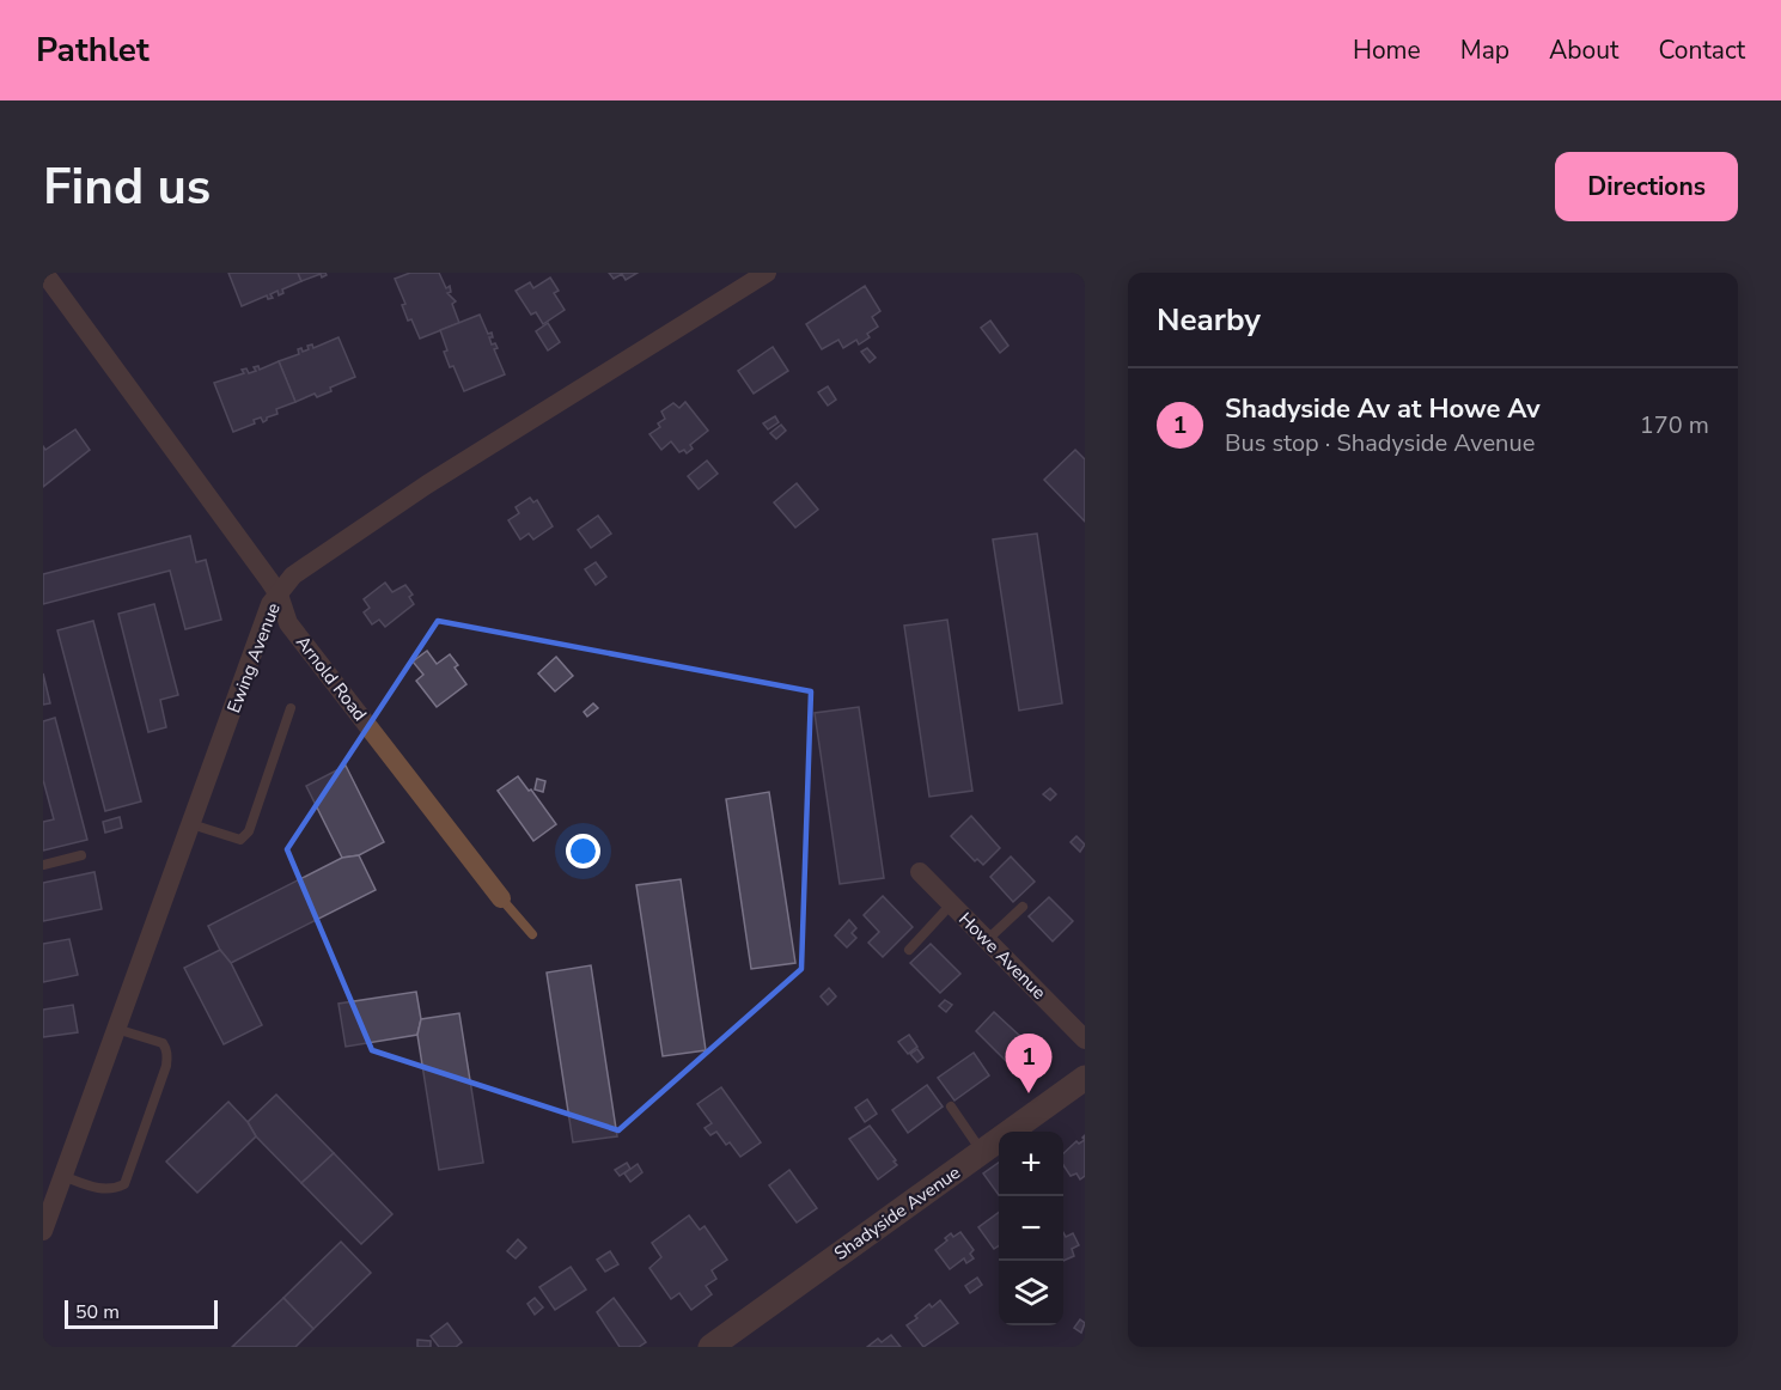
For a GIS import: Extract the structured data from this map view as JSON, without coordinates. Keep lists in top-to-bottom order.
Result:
{
  "streets": {
    "street": [
      "Ewing Avenue",
      "Arnold Road",
      "Howe Avenue",
      "Shadyside Avenue"
    ]
  },
  "crossings": [
    ["Ewing Avenue", "Arnold Road"]
  ],
  "scale_bar": "50 m",
  "page": {
    "header": "Pathlet",
    "nav": [
      "Home",
      "Map",
      "About",
      "Contact"
    ],
    "buttons": "Directions",
    "title": "Find us",
    "heading": "Nearby",
    "list": [
      {
        "mark": "1",
        "name": "Shadyside Av at Howe Av",
        "note": "Bus stop · Shadyside Avenue",
        "value": "170 m"
      }
    ],
    "pins": "1",
    "map_buttons": ["+", "−"],
    "scale": "50 m"
  }
}
